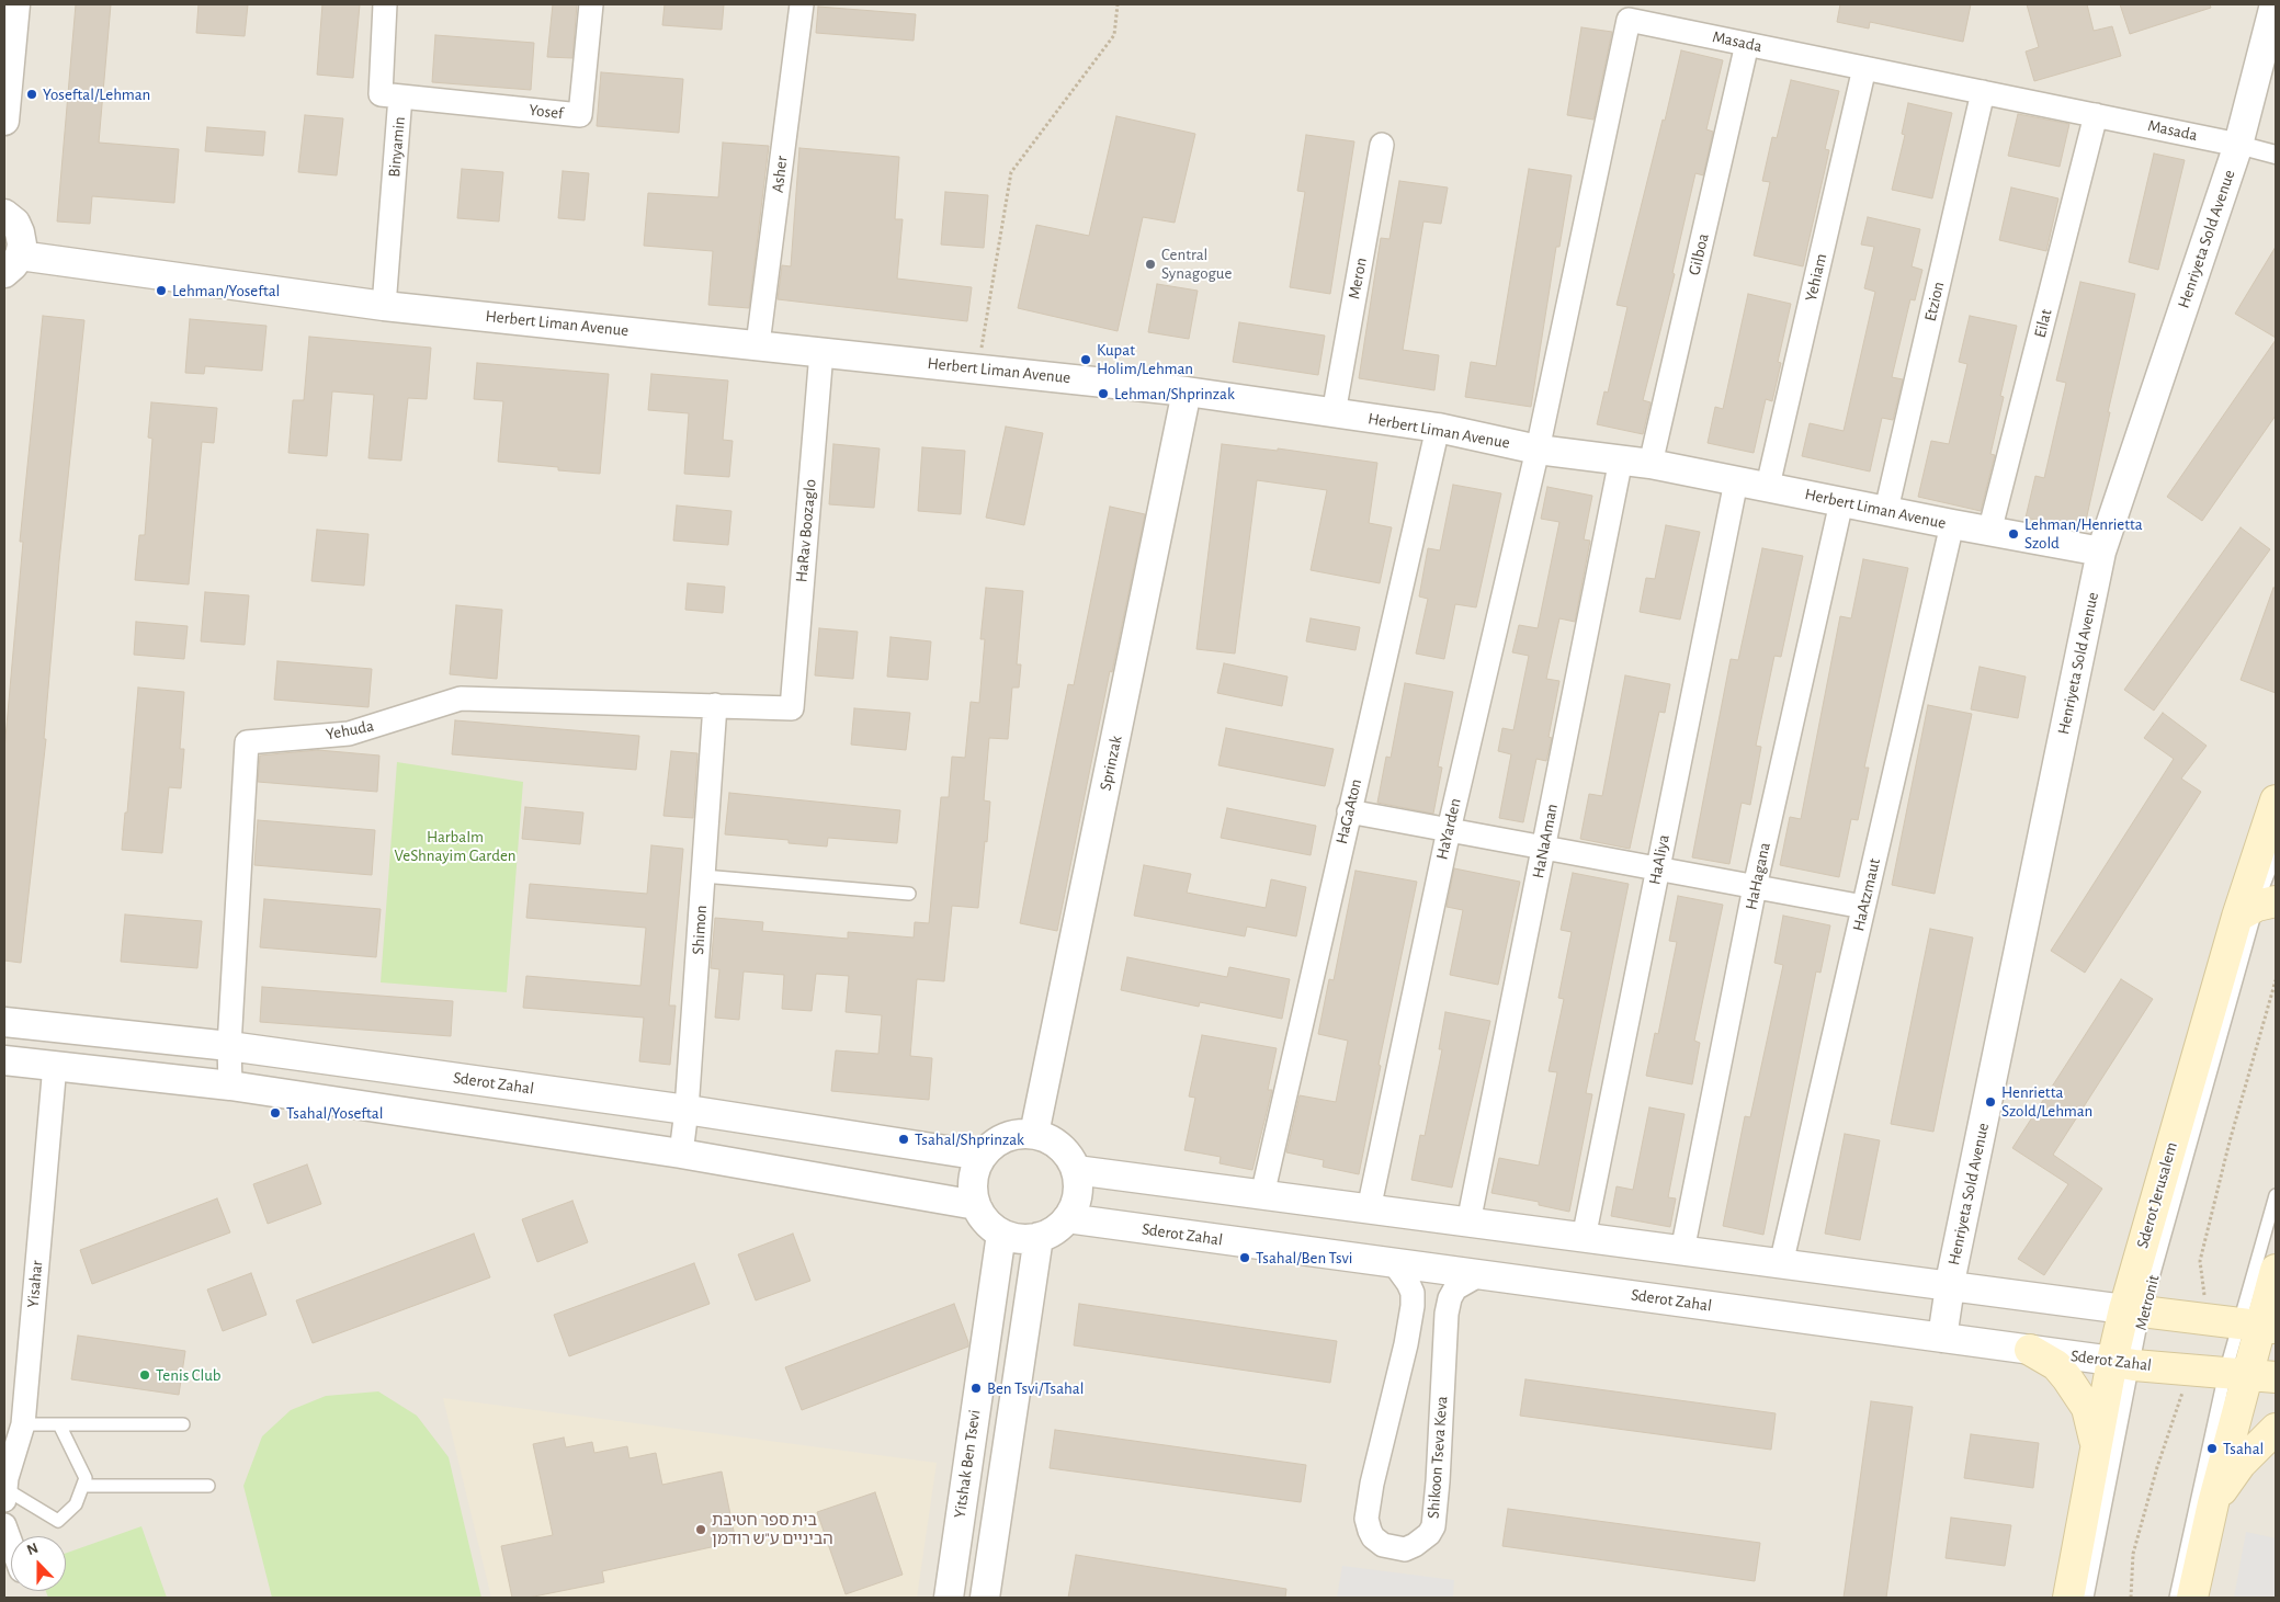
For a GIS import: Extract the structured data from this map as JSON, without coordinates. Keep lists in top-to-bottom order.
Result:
{
  "streets": {
    "main road": ["Sderot Zahal", "Sderot Jerusalem"],
    "street": [
      "Masada",
      "Yosef",
      "Binyamin",
      "Asher",
      "Henriyeta Sold Avenue",
      "Gilboa",
      "Yehiam",
      "Meron",
      "Etzion",
      "Herbert Liman Avenue",
      "Eilat",
      "HaRav Boozaglo",
      "Yehuda",
      "Sprinzak",
      "HaGaAton",
      "HaYarden",
      "HaNaAman",
      "HaAliya",
      "HaHagana",
      "HaAtzmaut",
      "Shimon",
      "Yisahar",
      "Shikoon Tseva Keva",
      "Yitshak Ben Tsevi"
    ]
  },
  "crossings": [
    ["Masada", "Henriyeta Sold Avenue"],
    ["Masada", "Gilboa"],
    ["Masada", "Yehiam"],
    ["Masada", "Etzion"],
    ["Masada", "Herbert Liman Avenue"],
    ["Masada", "Eilat"],
    ["Masada", "HaYarden"],
    ["Yosef", "Binyamin"],
    ["Binyamin", "Herbert Liman Avenue"],
    ["Asher", "Herbert Liman Avenue"],
    ["Henriyeta Sold Avenue", "Herbert Liman Avenue"],
    ["Henriyeta Sold Avenue", "Sderot Zahal"],
    ["Gilboa", "Herbert Liman Avenue"],
    ["Yehiam", "Herbert Liman Avenue"],
    ["Meron", "Herbert Liman Avenue"],
    ["Etzion", "Herbert Liman Avenue"],
    ["Herbert Liman Avenue", "Eilat"],
    ["Herbert Liman Avenue", "HaRav Boozaglo"],
    ["Herbert Liman Avenue", "Sprinzak"],
    ["Herbert Liman Avenue", "HaGaAton"],
    ["Herbert Liman Avenue", "HaYarden"],
    ["Herbert Liman Avenue", "HaNaAman"],
    ["Herbert Liman Avenue", "HaAliya"],
    ["Herbert Liman Avenue", "HaHagana"],
    ["Herbert Liman Avenue", "HaAtzmaut"],
    ["HaRav Boozaglo", "Yehuda"],
    ["Yehuda", "Shimon"],
    ["Yehuda", "Sderot Zahal"],
    ["Sprinzak", "Sderot Zahal"],
    ["Sprinzak", "Yitshak Ben Tsevi"],
    ["Shimon", "Sderot Zahal"],
    ["Sderot Zahal", "Sderot Jerusalem"],
    ["Sderot Zahal", "Shikoon Tseva Keva"],
    ["Sderot Zahal", "Yitshak Ben Tsevi"]
  ],
  "parks": ["HarbaIm VeShnayim Garden"],
  "places": [
    "Yoseftal/Lehman",
    "Central Synagogue",
    "Lehman/Yoseftal",
    "Kupat Holim/Lehman",
    "Lehman/Shprinzak",
    "Lehman/Henrietta Szold",
    "Henrietta Szold/Lehman",
    "Tsahal/Yoseftal",
    "Tsahal/Shprinzak",
    "Tsahal/Ben Tsvi",
    "Tenis Club",
    "Ben Tsvi/Tsahal",
    "Tsahal",
    "בית ספר חטיבת הביניים ע\"ש רודמן"
  ],
  "north": "top"
}
